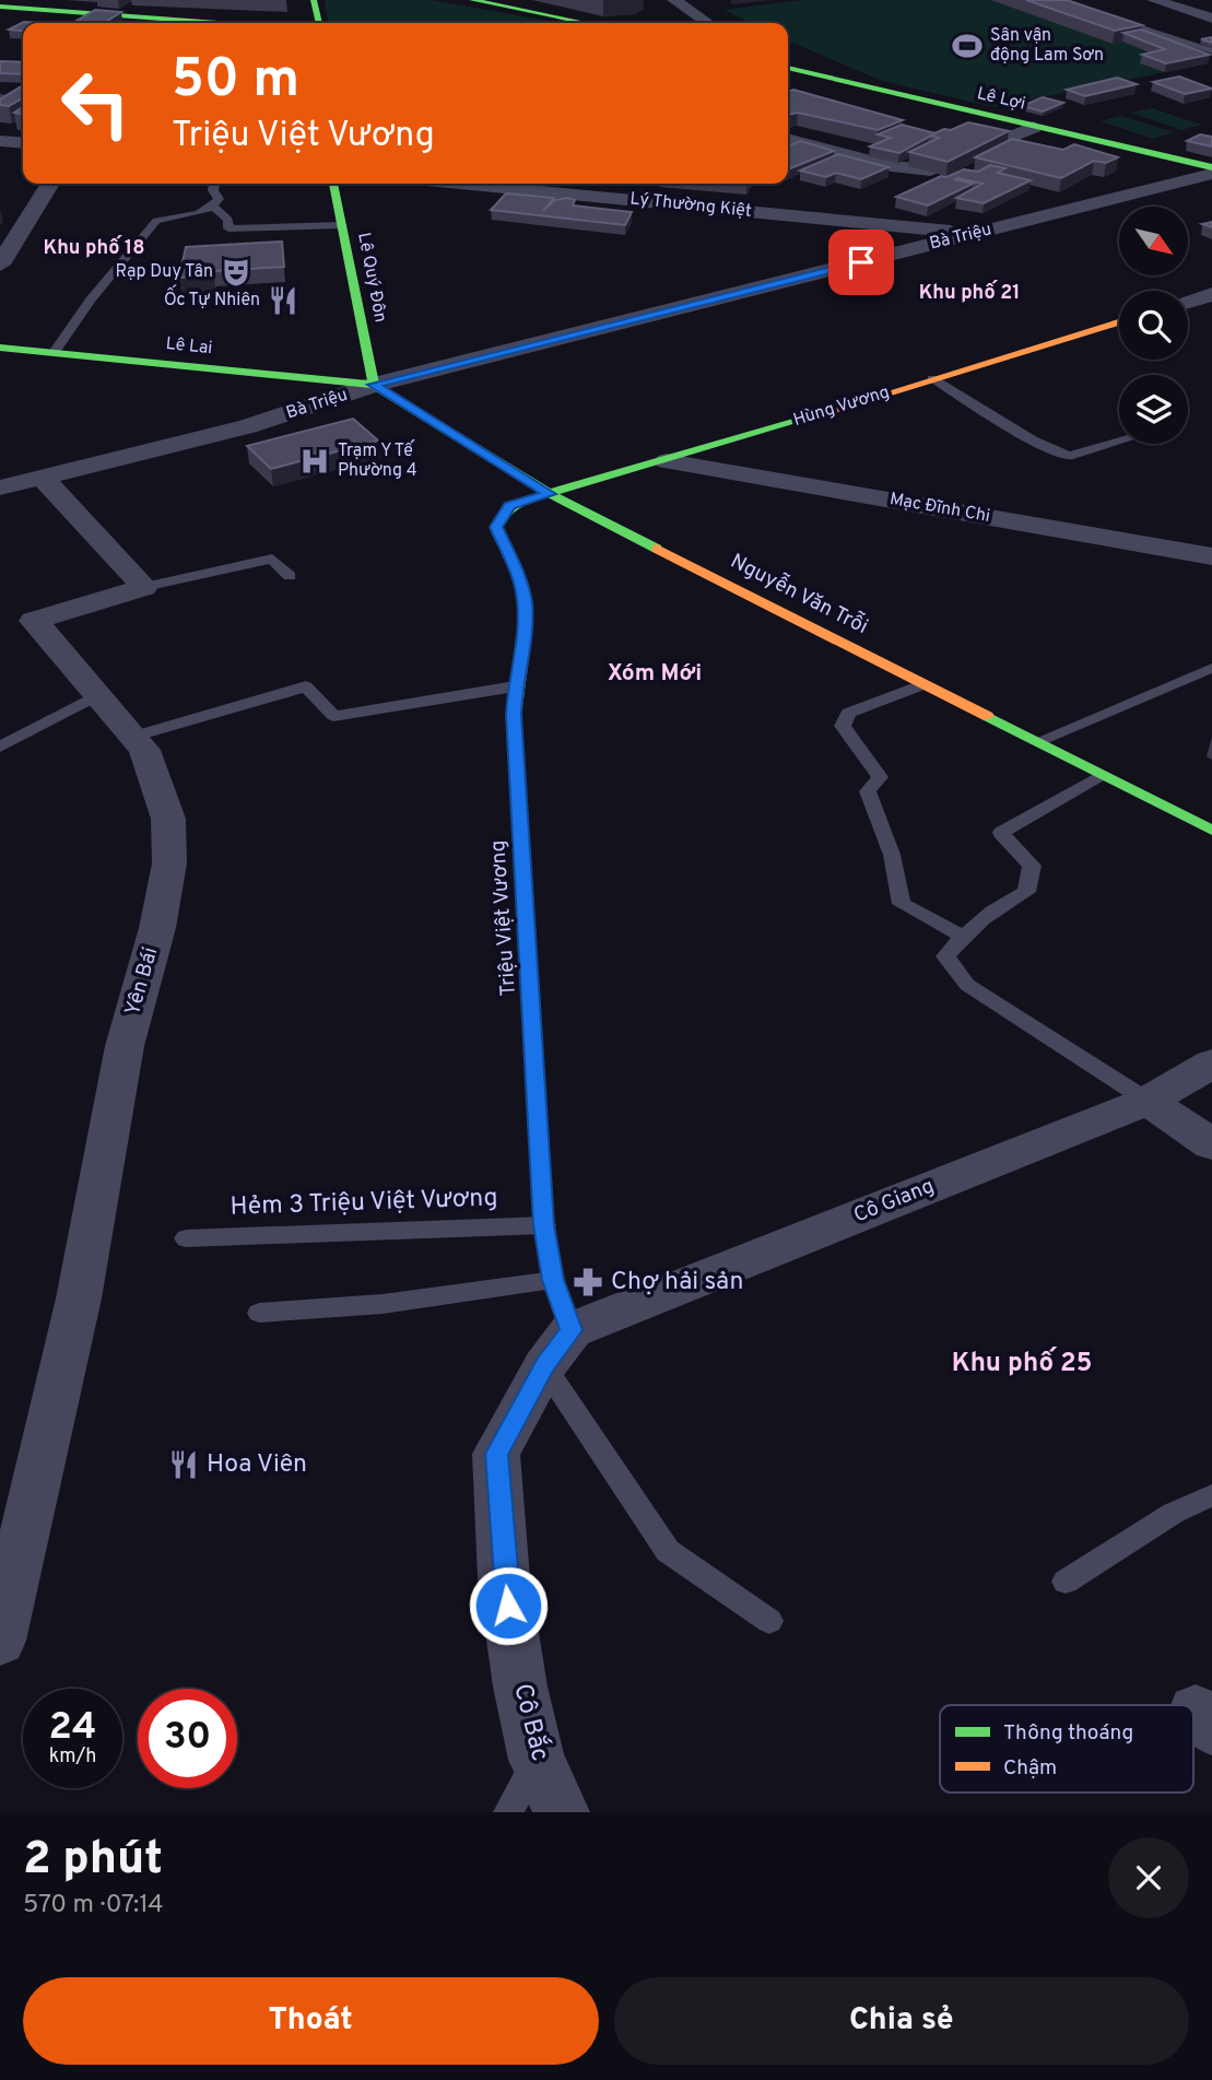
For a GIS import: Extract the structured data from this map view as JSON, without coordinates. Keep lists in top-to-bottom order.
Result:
{
  "streets": {
    "street": [
      "Lê Lợi",
      "Lý Thường Kiệt",
      "Bà Triệu",
      "Lê Quý Đôn",
      "Lê Lai",
      "Hùng Vương",
      "Mạc Đĩnh Chi",
      "Nguyễn Văn Trỗi",
      "Triệu Việt Vương",
      "Yên Bái",
      "Cô Giang",
      "Cô Bắc"
    ],
    "lane": ["Hẻm 3 Triệu Việt Vương"]
  },
  "crossings": [
    ["Lý Thường Kiệt", "Bà Triệu"],
    ["Bà Triệu", "Lê Quý Đôn"],
    ["Bà Triệu", "Lê Lai"],
    ["Bà Triệu", "Nguyễn Văn Trỗi"],
    ["Lê Quý Đôn", "Lê Lai"],
    ["Lê Quý Đôn", "Nguyễn Văn Trỗi"],
    ["Lê Lai", "Nguyễn Văn Trỗi"],
    ["Hùng Vương", "Mạc Đĩnh Chi"],
    ["Hùng Vương", "Nguyễn Văn Trỗi"],
    ["Hùng Vương", "Triệu Việt Vương"],
    ["Nguyễn Văn Trỗi", "Triệu Việt Vương"],
    ["Triệu Việt Vương", "Cô Giang"],
    ["Triệu Việt Vương", "Hẻm 3 Triệu Việt Vương"],
    ["Triệu Việt Vương", "Cô Bắc"],
    ["Cô Giang", "Cô Bắc"]
  ],
  "districts": [
    "Khu phố 18",
    "Khu phố 21",
    "Xóm Mới",
    "Khu phố 25"
  ],
  "places": {
    "sports": ["Sân vận động Lam Sơn"],
    "theatre": ["Rạp Duy Tân"],
    "restaurant": ["Ốc Tự Nhiên", "Hoa Viên"],
    "hospital": ["Trạm Y Tế Phường 4"],
    "pharmacy": ["Chợ hải sản"]
  },
  "legend": ["Thông thoáng", "Chậm"],
  "north": "bottom right",
  "page": {
    "turn": ["50 m", "Triệu Việt Vương"],
    "speed": "24 km/h",
    "limit": "30",
    "heading": ["2 phút", "570 m · 07:14"],
    "buttons": ["Thoát", "Chia sẻ"]
  }
}
